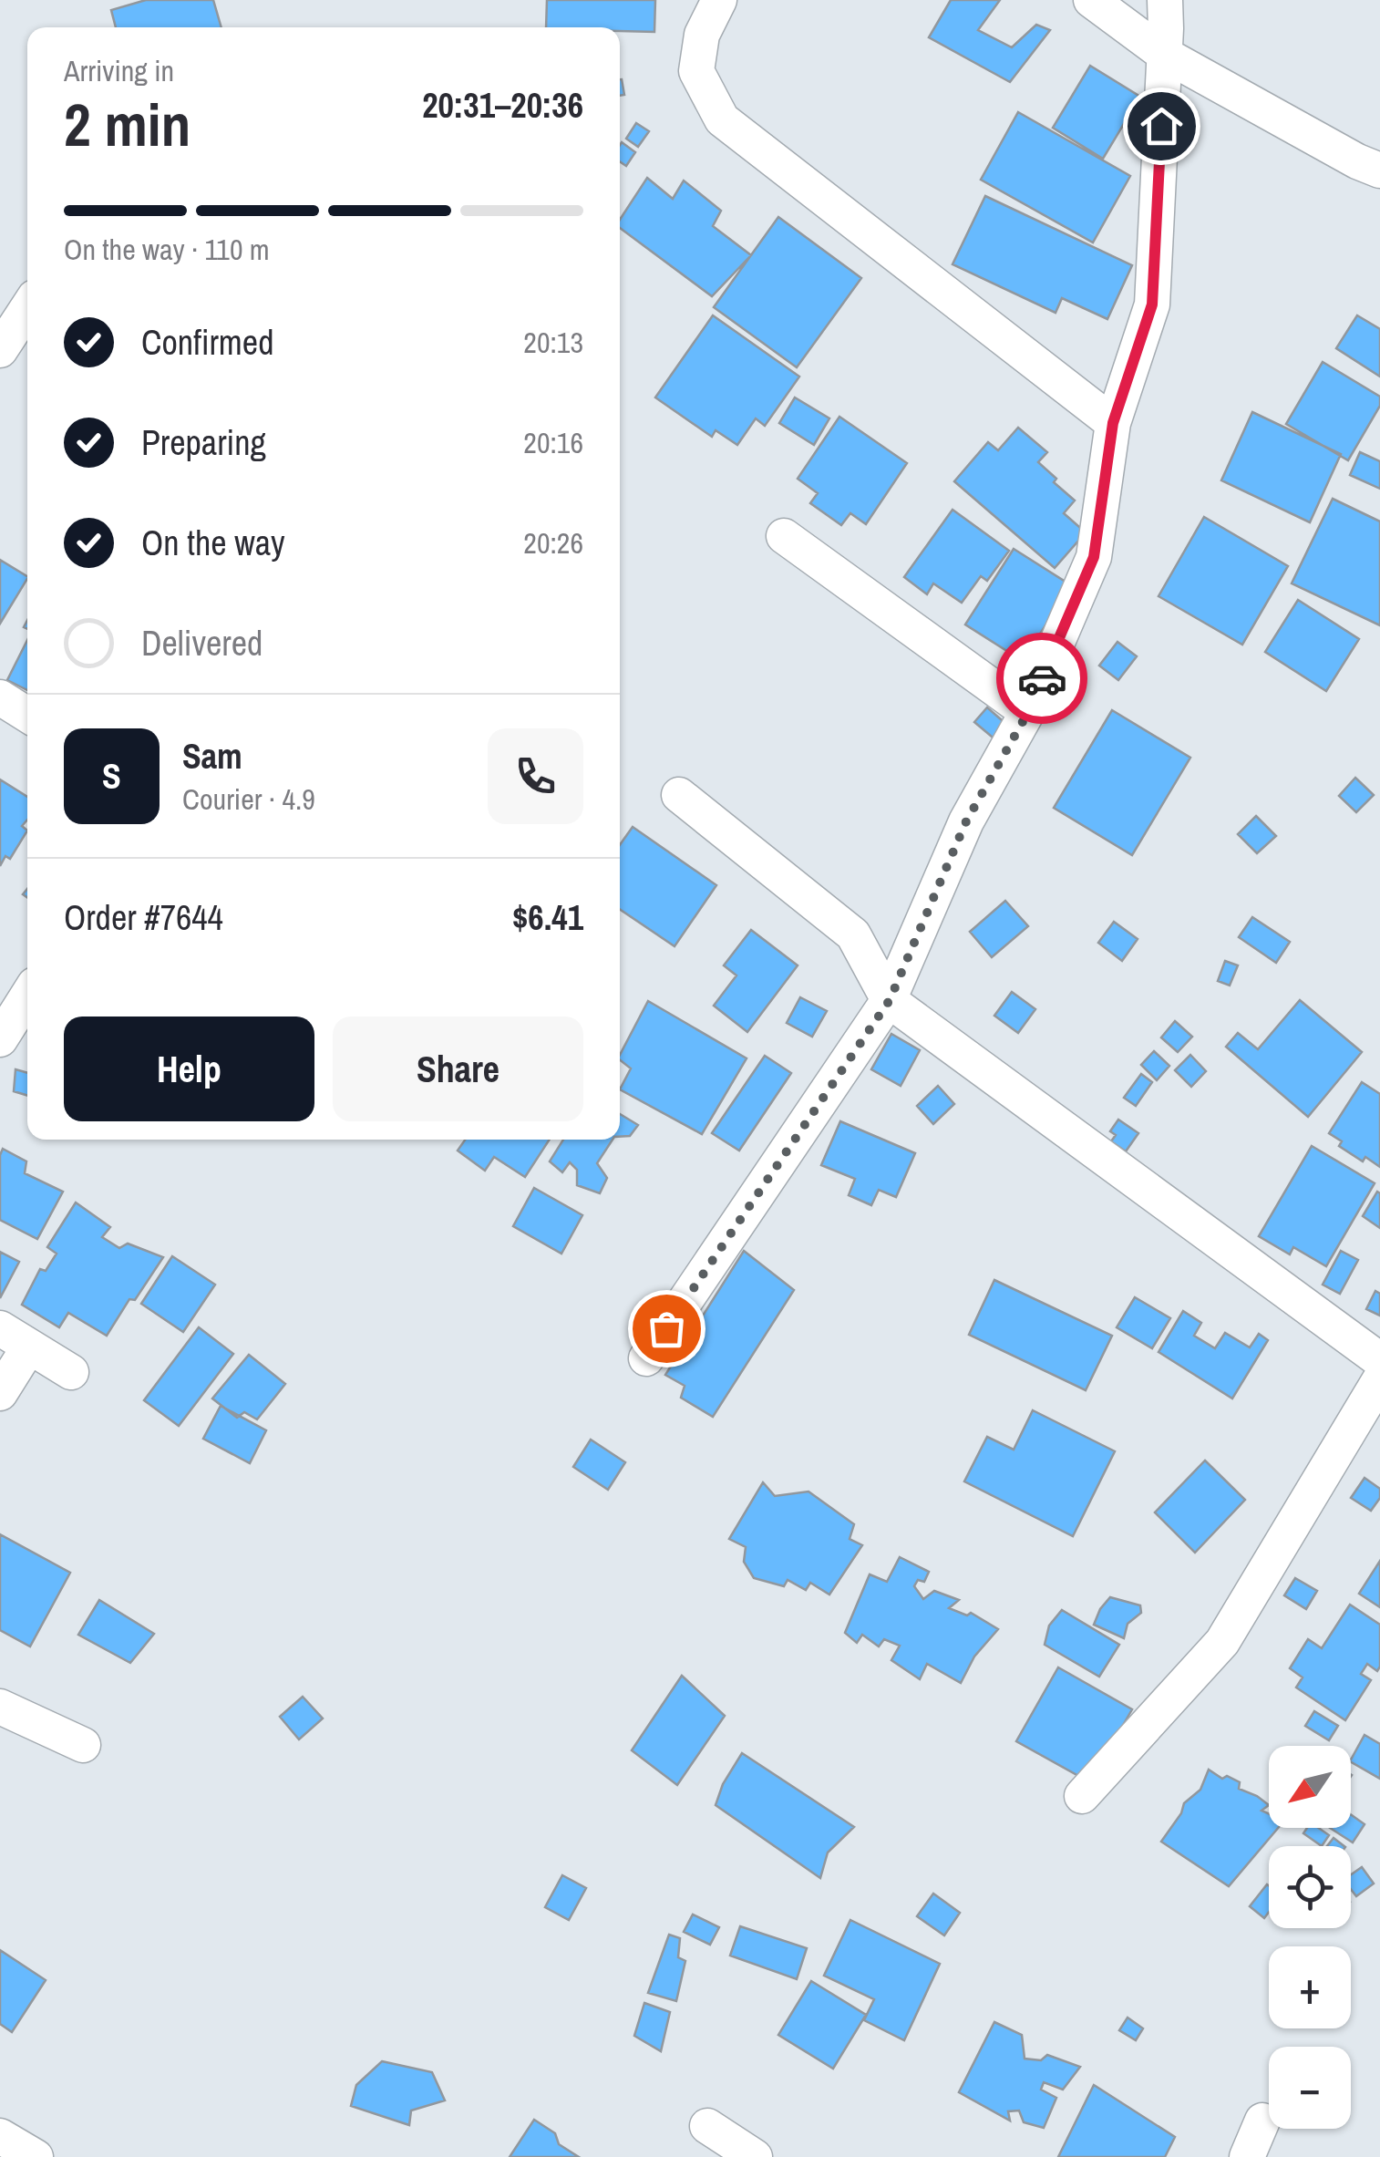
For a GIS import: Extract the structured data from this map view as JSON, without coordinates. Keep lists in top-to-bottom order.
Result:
{
  "north": "bottom left",
  "page": {
    "heading": ["2 min", "Arriving in", "20:31–20:36"],
    "panel": [
      "Sam",
      "Courier · 4.9",
      "Order #7644",
      "$6.41"
    ],
    "bar": "On the way · 110 m",
    "list": [
      ["Confirmed", "20:13"],
      ["Preparing", "20:16"],
      ["On the way", "20:26"],
      "Delivered"
    ],
    "round": "S",
    "buttons": ["Help", "Share"],
    "map_buttons": ["+", "−"]
  }
}
